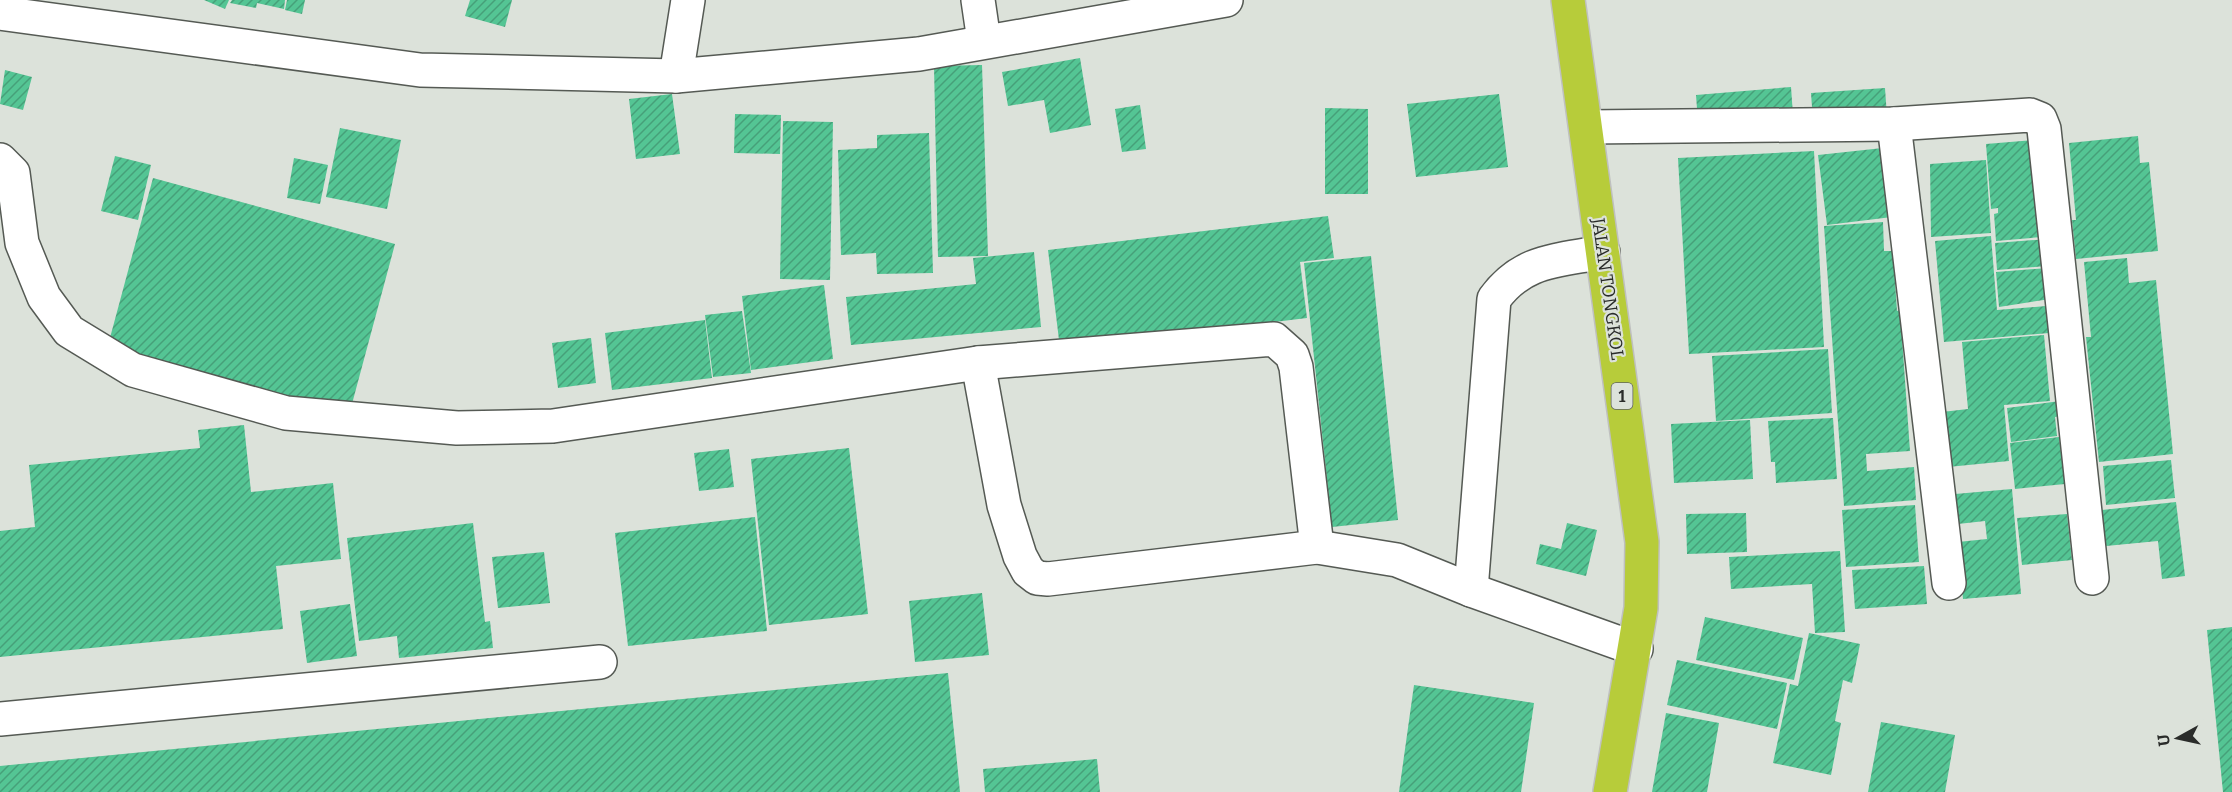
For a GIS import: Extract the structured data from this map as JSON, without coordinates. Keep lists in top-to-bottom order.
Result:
{
  "streets": {
    "highway": ["JALAN TONGKOL", "1"]
  },
  "north": "left"
}
